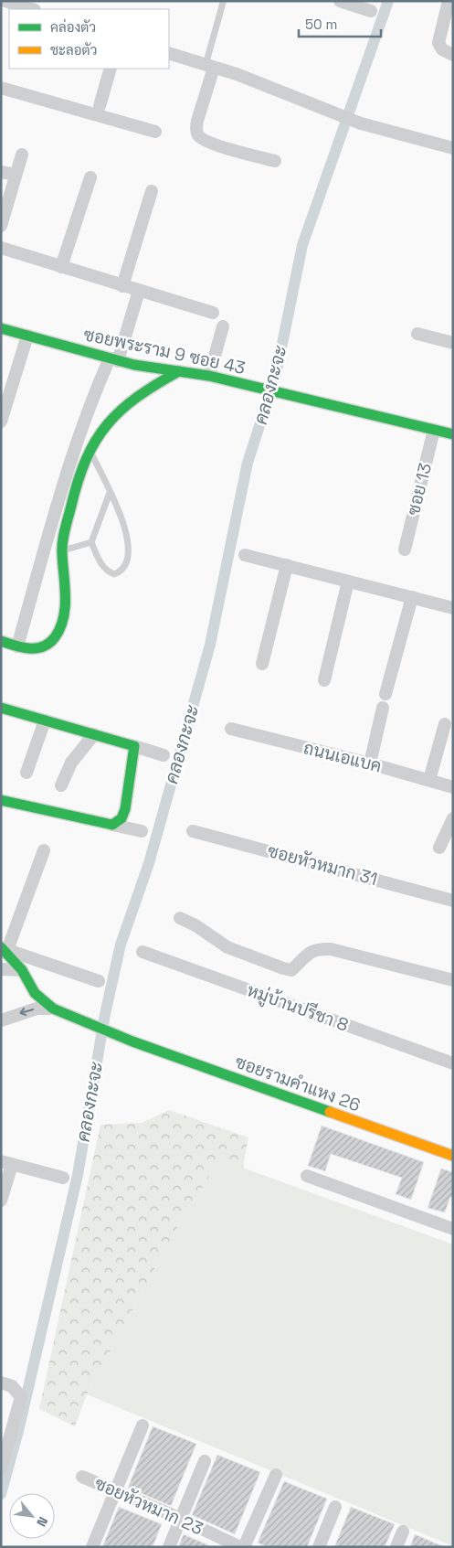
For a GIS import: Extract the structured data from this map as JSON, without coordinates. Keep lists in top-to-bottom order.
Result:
{
  "streets": {
    "street": [
      "ซอยพระราม 9 ซอย 43",
      "ซอย 13",
      "ถนนเอแบค",
      "ซอยหัวหมาก 31",
      "หมู่บ้านปรีชา 8",
      "ซอยรามคำแหง 26",
      "ซอยหัวหมาก 23"
    ]
  },
  "crossings": [
    ["ซอยพระราม 9 ซอย 43", "ซอย 13"]
  ],
  "water": ["คลองกะจะ"],
  "legend": ["คล่องตัว", "ชะลอตัว"],
  "scale_bar": "50 m",
  "north": "bottom right"
}
